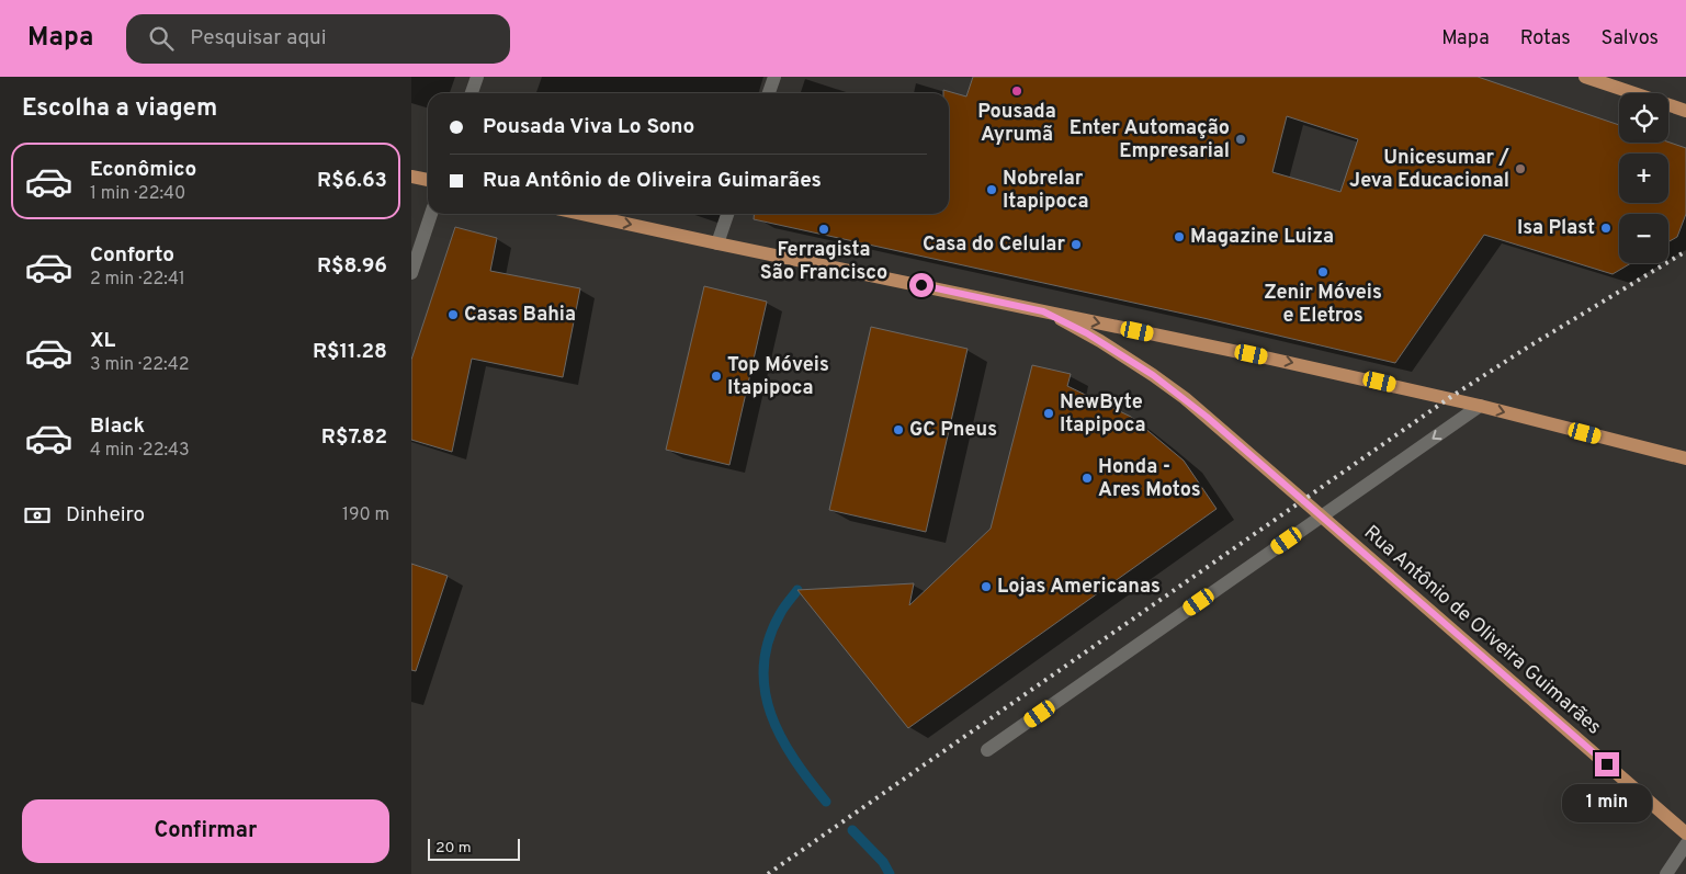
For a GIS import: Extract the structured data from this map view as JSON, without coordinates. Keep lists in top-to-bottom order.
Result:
{
  "streets": {
    "main road": ["Rua Antônio de Oliveira Guimarães"]
  },
  "places": [
    "Pousada Ayrumã",
    "Enter Automação Empresarial",
    "Unicesumar / Jeva Educacional",
    "Nobrelar Itapipoca",
    "Isa Plast",
    "Ferragista São Francisco",
    "Magazine Luiza",
    "Casa do Celular",
    "Zenir Móveis e Eletros",
    "Casas Bahia",
    "Top Móveis Itapipoca",
    "NewByte Itapipoca",
    "GC Pneus",
    "Honda - Ares Motos",
    "Lojas Americanas"
  ],
  "scale_bar": "20 m",
  "page": {
    "header": "Mapa",
    "search": "Pesquisar aqui",
    "nav": ["Mapa", "Rotas", "Salvos"],
    "heading": "Escolha a viagem",
    "map_buttons": ["+", "−"],
    "banner": ["Pousada Viva Lo Sono", "Rua Antônio de Oliveira Guimarães"],
    "list": [
      {
        "name": "Econômico",
        "note": "1 min · 22:40",
        "value": "R$6.63"
      },
      {
        "name": "Conforto",
        "note": "2 min · 22:41",
        "value": "R$8.96"
      },
      {
        "name": "XL",
        "note": "3 min · 22:42",
        "value": "R$11.28"
      },
      {
        "name": "Black",
        "note": "4 min · 22:43",
        "value": "R$7.82"
      }
    ],
    "pay": ["Dinheiro", "190 m"],
    "bubble": "1 min",
    "buttons": "Confirmar",
    "scale": "20 m"
  }
}
